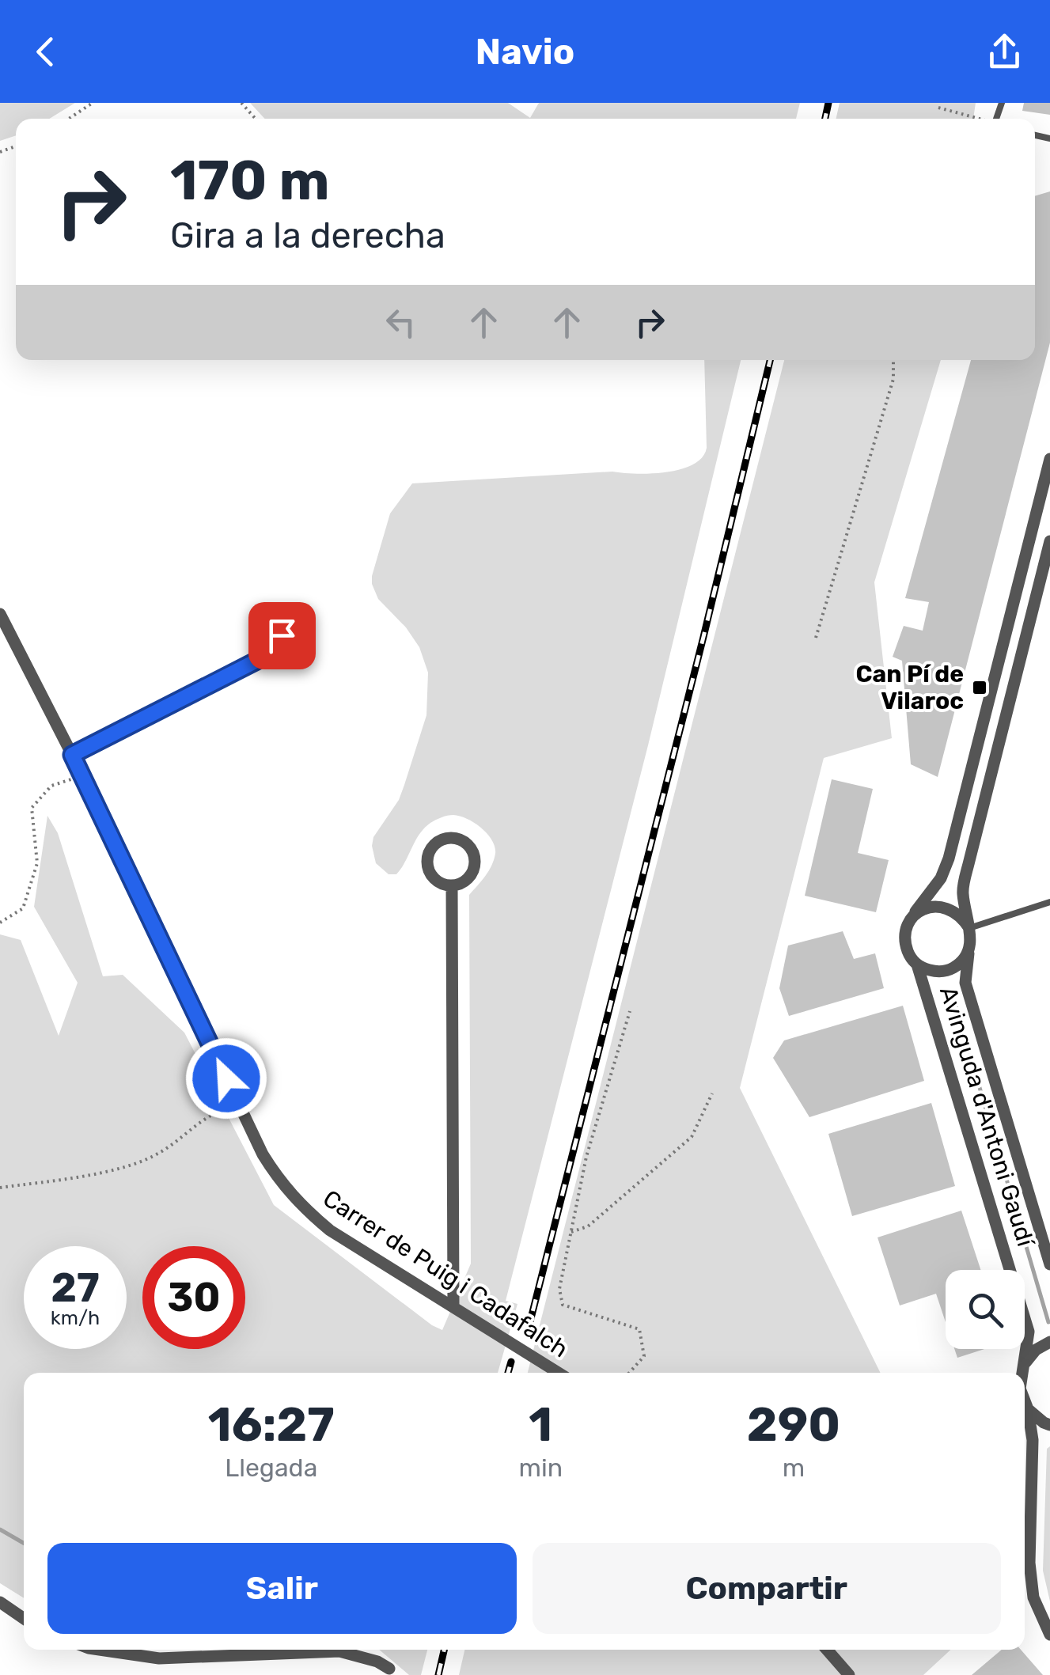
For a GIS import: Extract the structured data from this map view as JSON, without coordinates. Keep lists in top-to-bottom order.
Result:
{
  "streets": {
    "street": ["Avinguda d'Antoni Gaudí", "Carrer de Puig i Cadafalch"]
  },
  "places": {
    "transit": ["Can Pí de Vilaroc"]
  },
  "page": {
    "header": "Navio",
    "turn": ["170 m", "Gira a la derecha"],
    "speed": "27 km/h",
    "limit": "30",
    "eta": [
      "16:27",
      "Llegada",
      "1",
      "min",
      "290",
      "m"
    ],
    "buttons": ["Salir", "Compartir"]
  }
}
